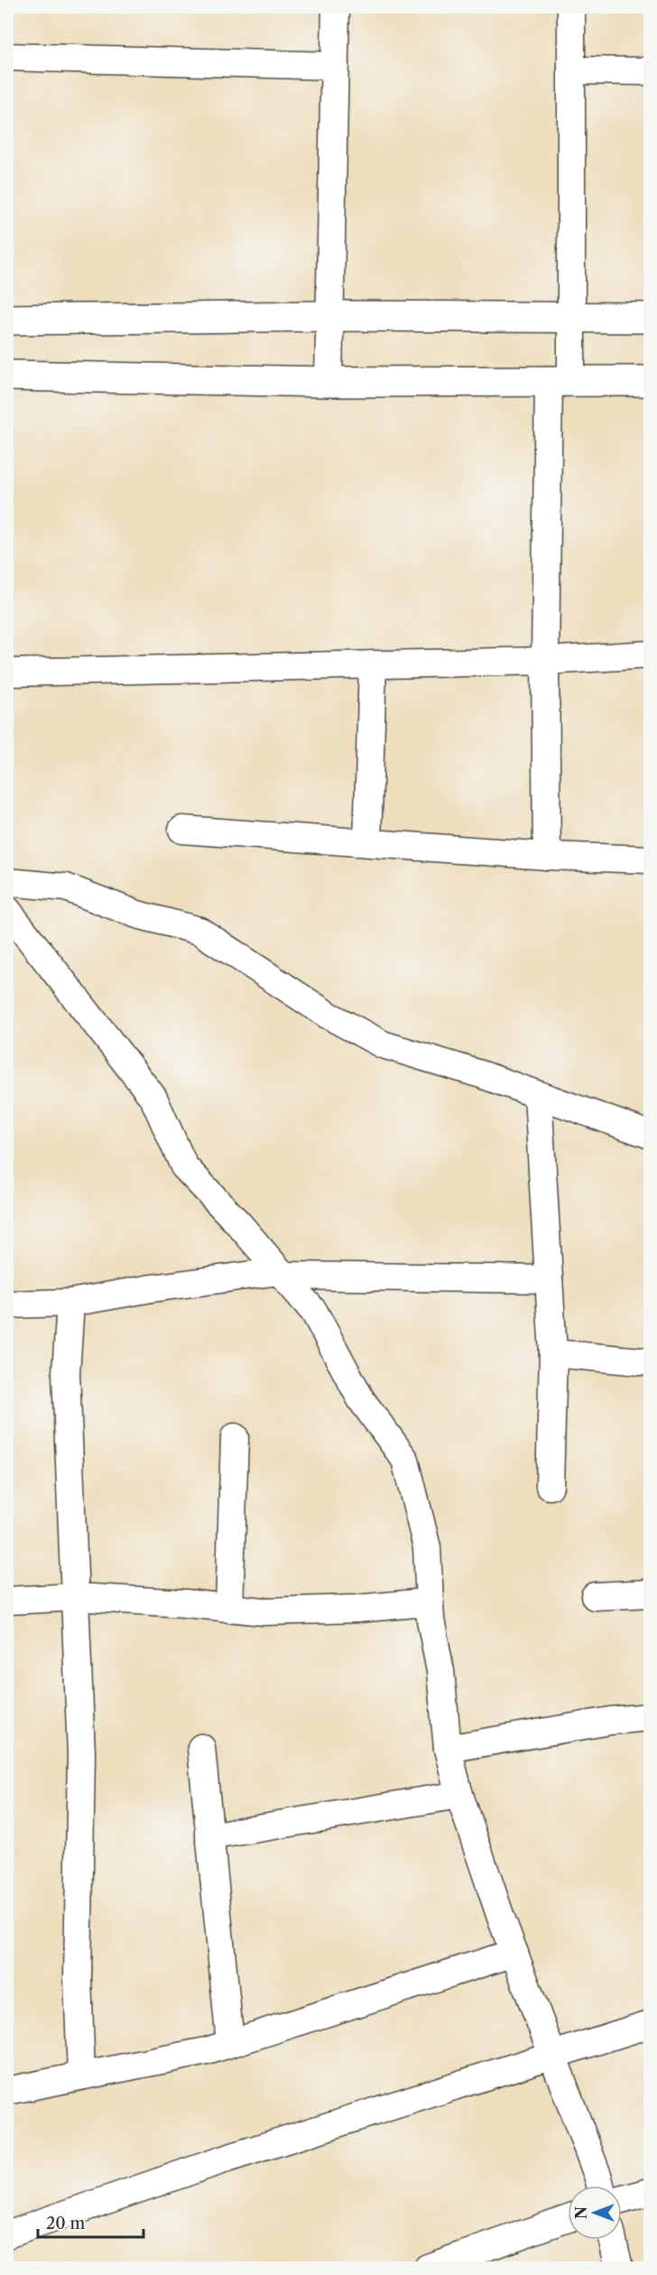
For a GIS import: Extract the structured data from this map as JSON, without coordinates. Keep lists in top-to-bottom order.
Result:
{
  "scale_bar": "20 m",
  "north": "left"
}
